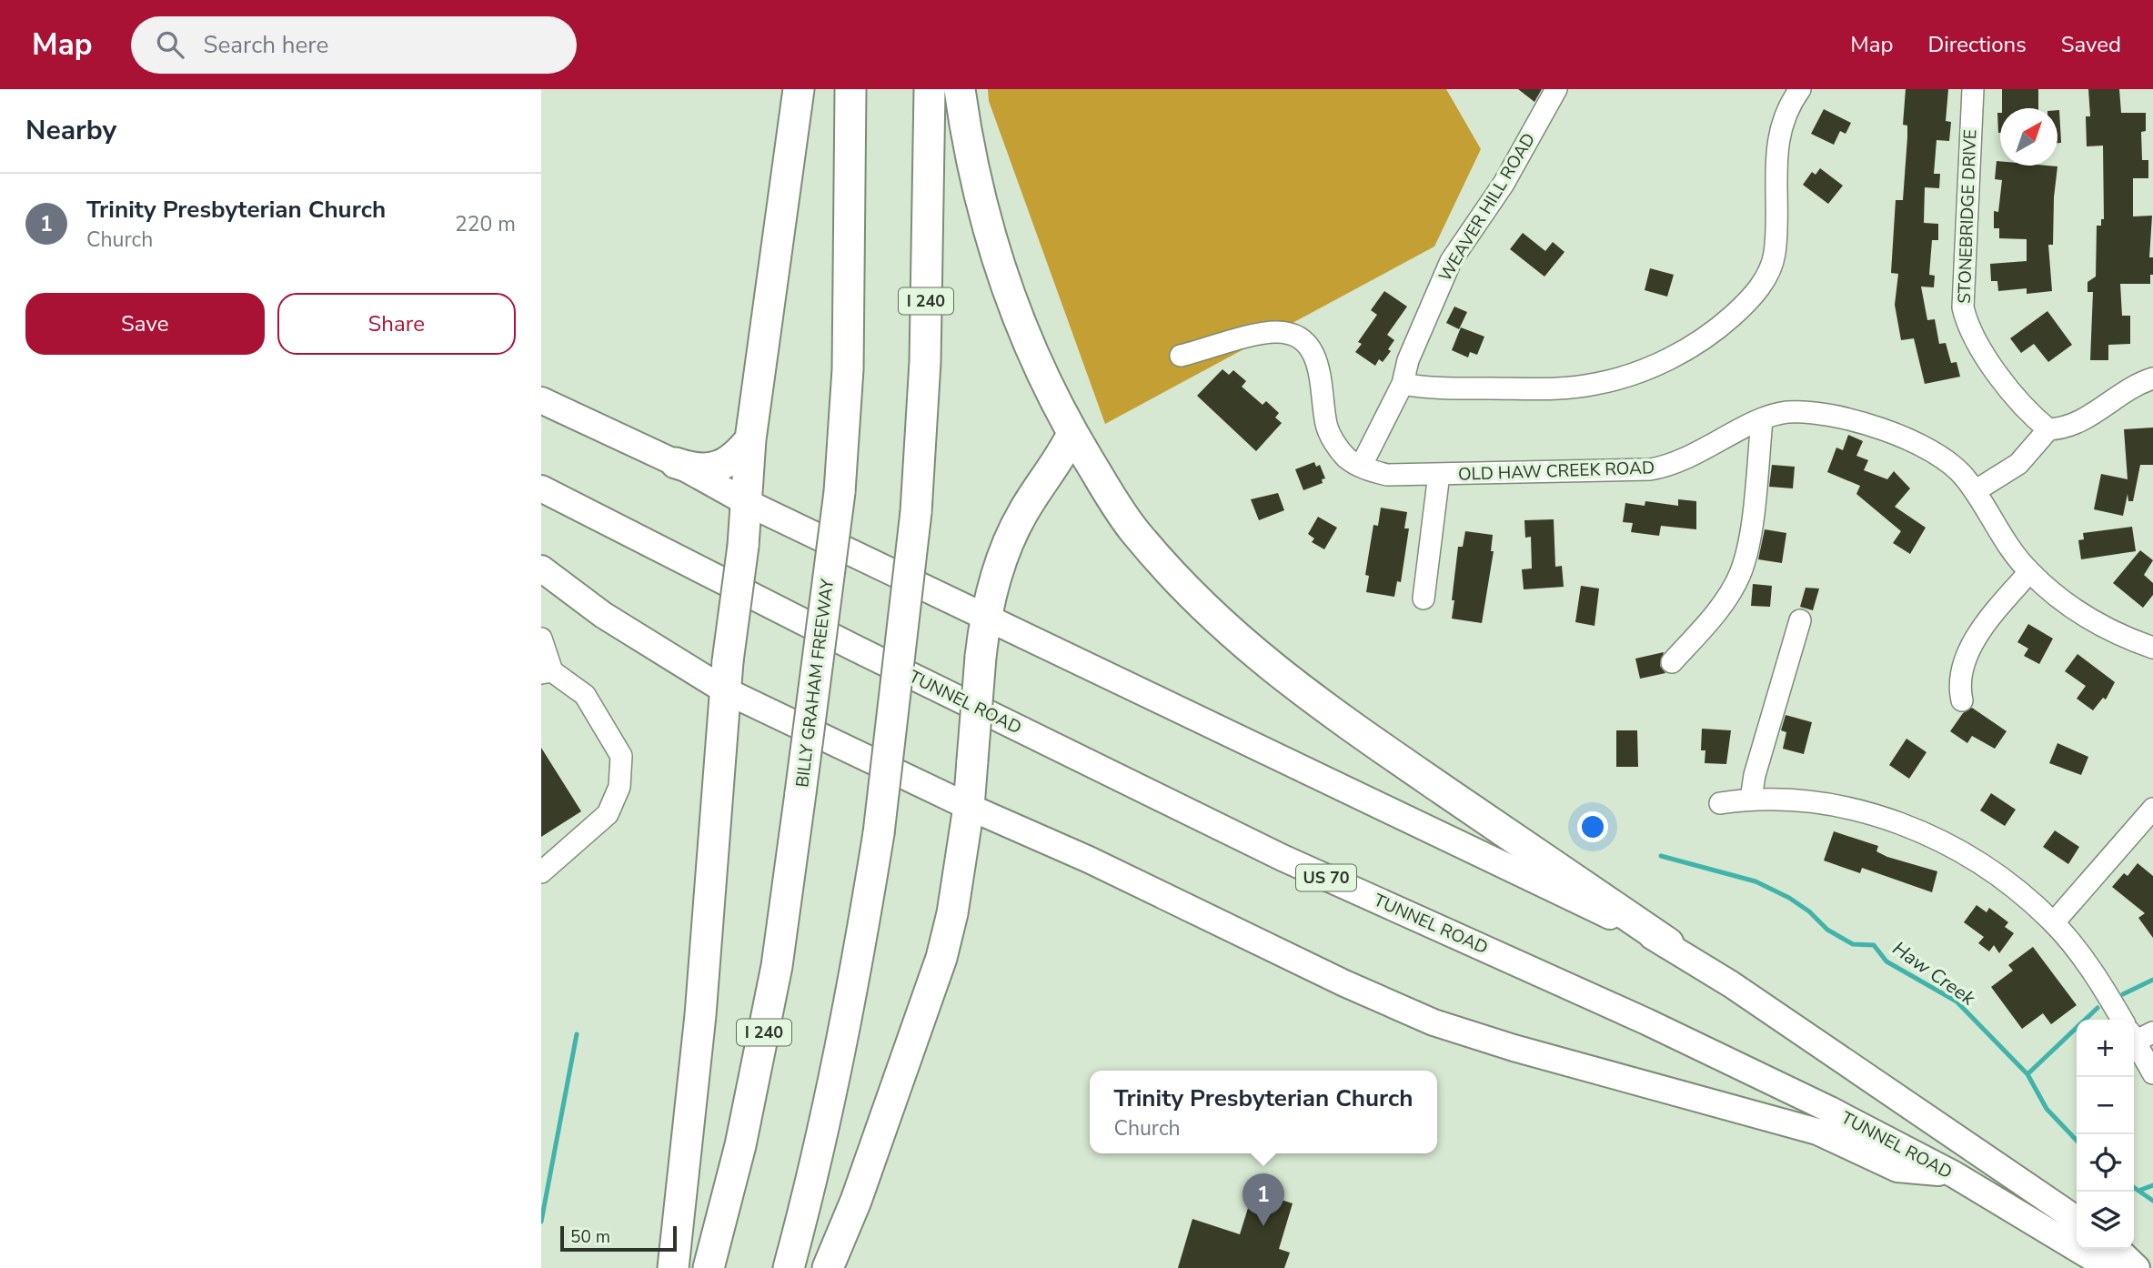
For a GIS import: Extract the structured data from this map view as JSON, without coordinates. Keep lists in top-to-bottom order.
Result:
{
  "streets": {
    "highway": ["I 240", "BILLY GRAHAM FREEWAY"],
    "main road": ["TUNNEL ROAD", "US 70"],
    "street": ["WEAVER HILL ROAD", "STONEBRIDGE DRIVE", "OLD HAW CREEK ROAD"]
  },
  "crossings": [
    ["WEAVER HILL ROAD", "OLD HAW CREEK ROAD"]
  ],
  "water": ["Haw Creek"],
  "scale_bar": "50 m",
  "north": "top right",
  "page": {
    "header": "Map",
    "search": "Search here",
    "nav": ["Map", "Directions", "Saved"],
    "heading": "Nearby",
    "list": [
      {
        "mark": "1",
        "name": "Trinity Presbyterian Church",
        "note": "Church",
        "value": "220 m"
      }
    ],
    "buttons": ["Save", "Share"],
    "map_buttons": ["+", "−"],
    "popup": ["Trinity Presbyterian Church", "Church"],
    "pins": "1",
    "scale": "50 m"
  }
}
